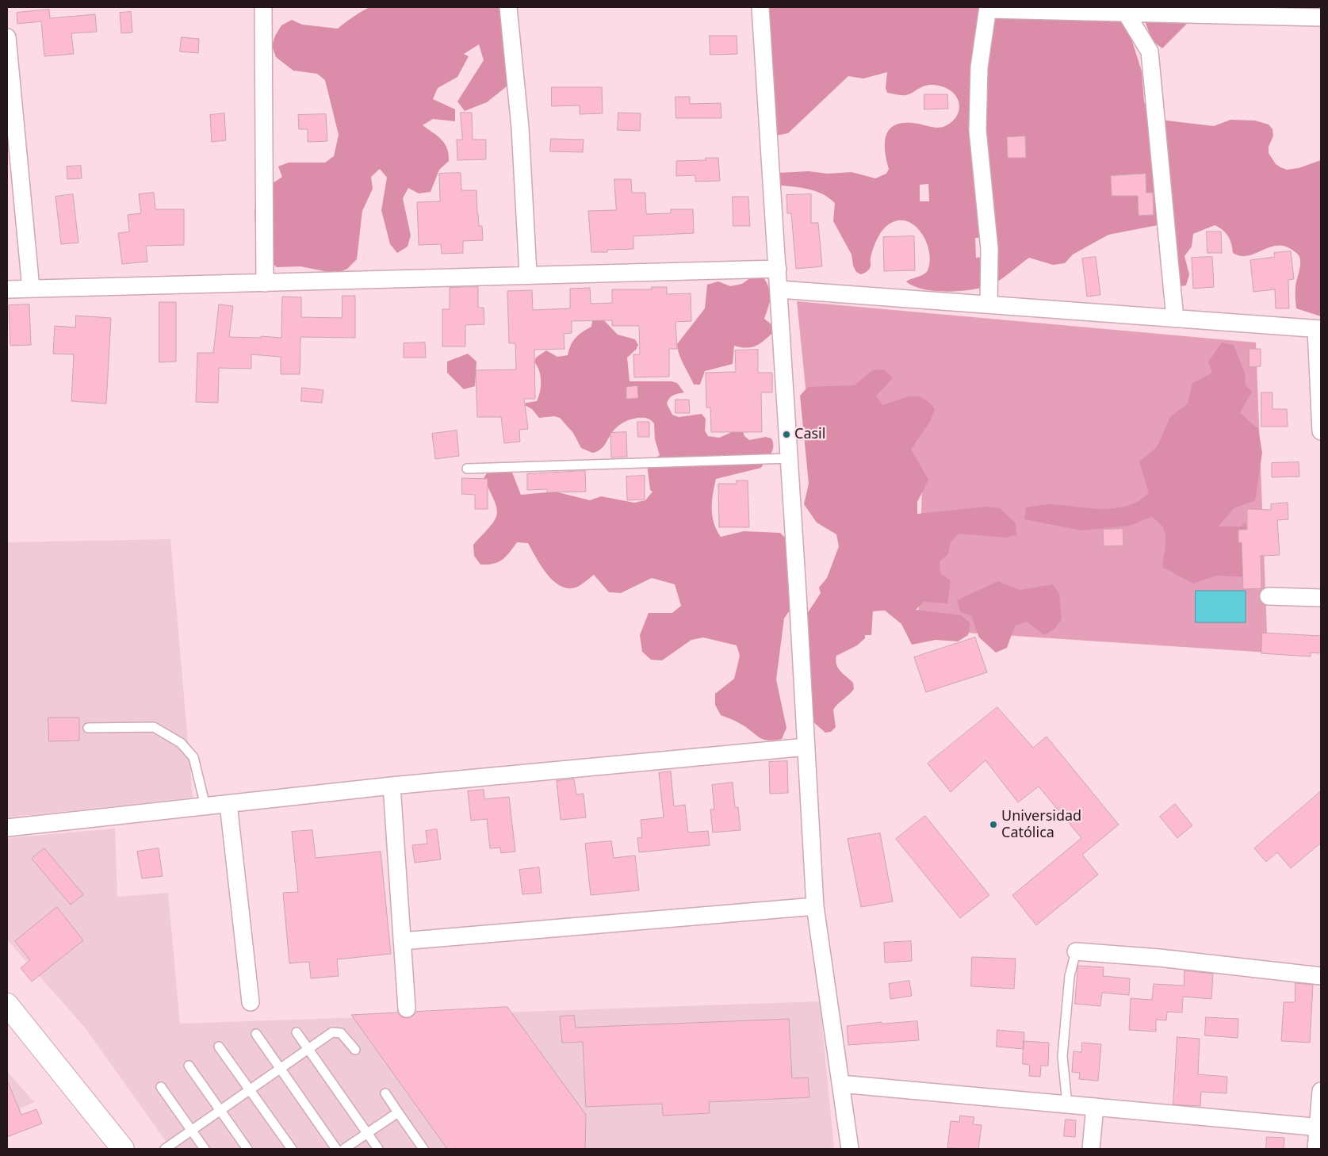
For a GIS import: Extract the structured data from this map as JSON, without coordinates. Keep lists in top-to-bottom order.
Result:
{
  "places": ["Casil", "Universidad Católica"]
}
